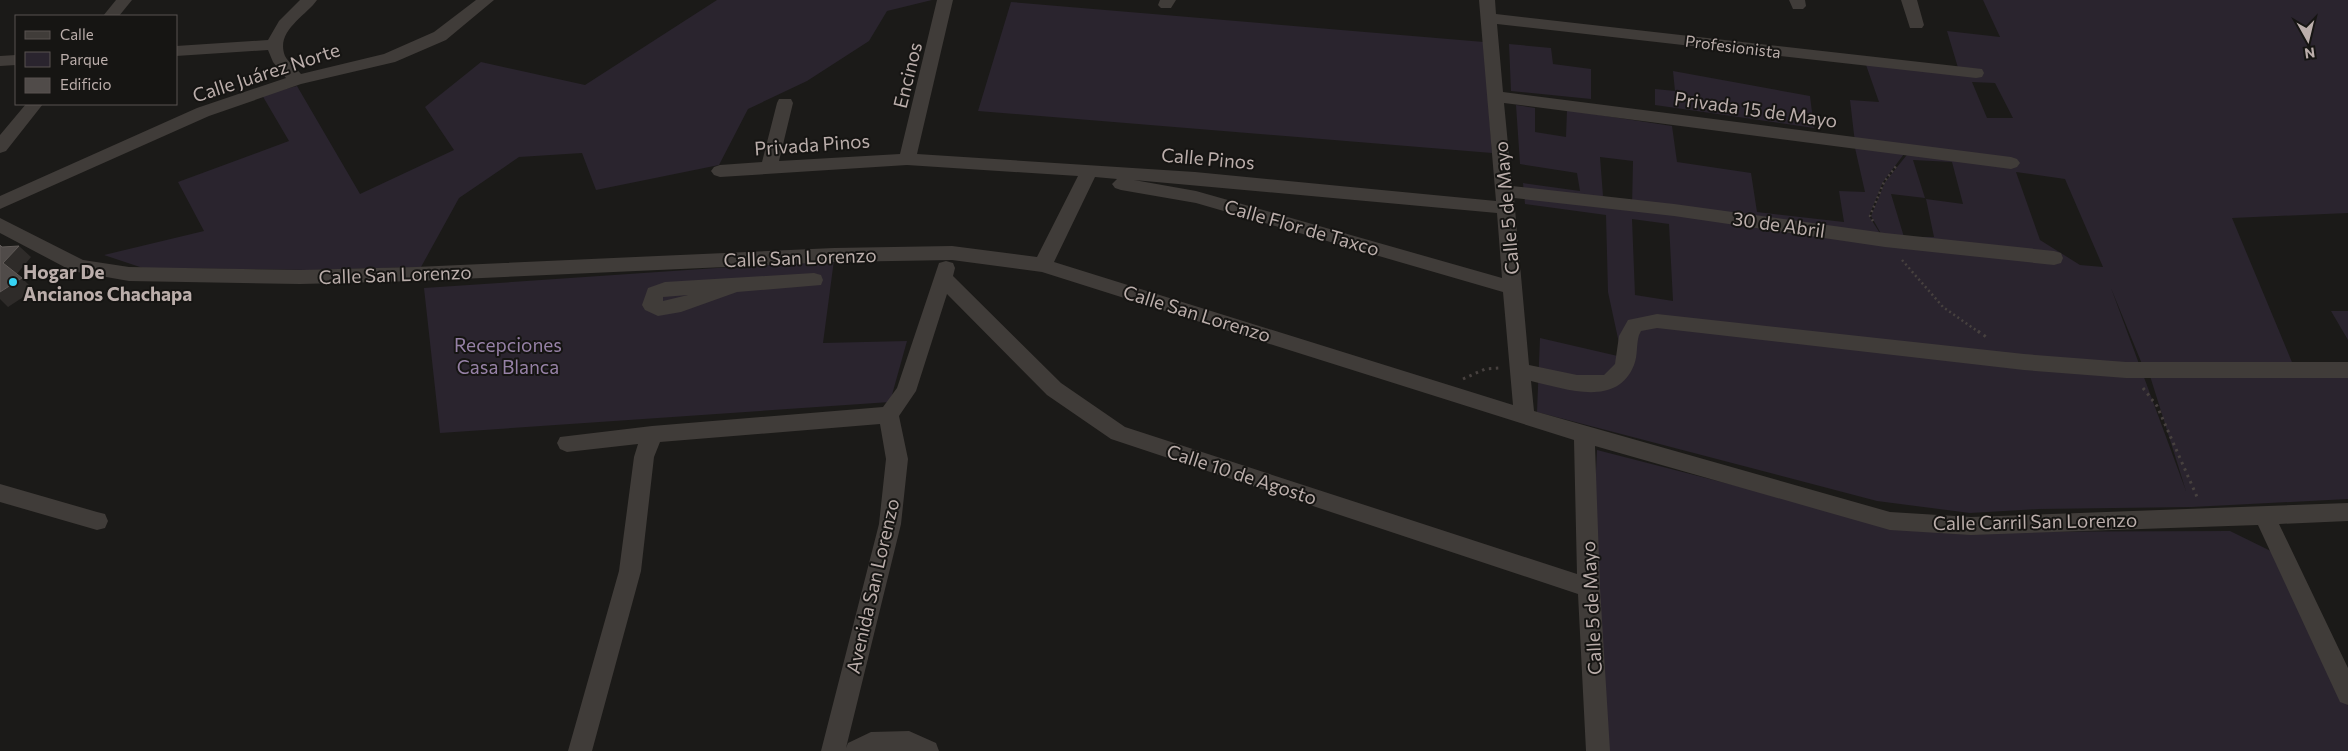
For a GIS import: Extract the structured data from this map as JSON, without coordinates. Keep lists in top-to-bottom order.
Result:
{
  "streets": {
    "street": [
      "Profesionista",
      "Calle Juárez Norte",
      "Encinos",
      "Privada 15 de Mayo",
      "Privada Pinos",
      "Calle Pinos",
      "Calle 5 de Mayo",
      "30 de Abril",
      "Calle Flor de Taxco",
      "Calle San Lorenzo",
      "Calle 10 de Agosto",
      "Calle Carril San Lorenzo",
      "Avenida San Lorenzo"
    ]
  },
  "crossings": [
    ["Profesionista", "Calle 5 de Mayo"],
    ["Encinos", "Privada Pinos"],
    ["Encinos", "Calle Pinos"],
    ["Privada 15 de Mayo", "Calle 5 de Mayo"],
    ["Privada Pinos", "Calle Pinos"],
    ["Calle Pinos", "Calle 5 de Mayo"],
    ["Calle Pinos", "30 de Abril"],
    ["Calle Pinos", "Calle Flor de Taxco"],
    ["Calle 5 de Mayo", "30 de Abril"],
    ["Calle 5 de Mayo", "Calle Flor de Taxco"],
    ["Calle 5 de Mayo", "Calle San Lorenzo"],
    ["Calle 5 de Mayo", "Calle 10 de Agosto"],
    ["Calle 5 de Mayo", "Calle Carril San Lorenzo"],
    ["Calle San Lorenzo", "Calle Carril San Lorenzo"]
  ],
  "parks": ["Recepciones Casa Blanca"],
  "places": ["Hogar De Ancianos Chachapa"],
  "legend": ["Calle", "Parque", "Edificio"],
  "north": "bottom"
}
